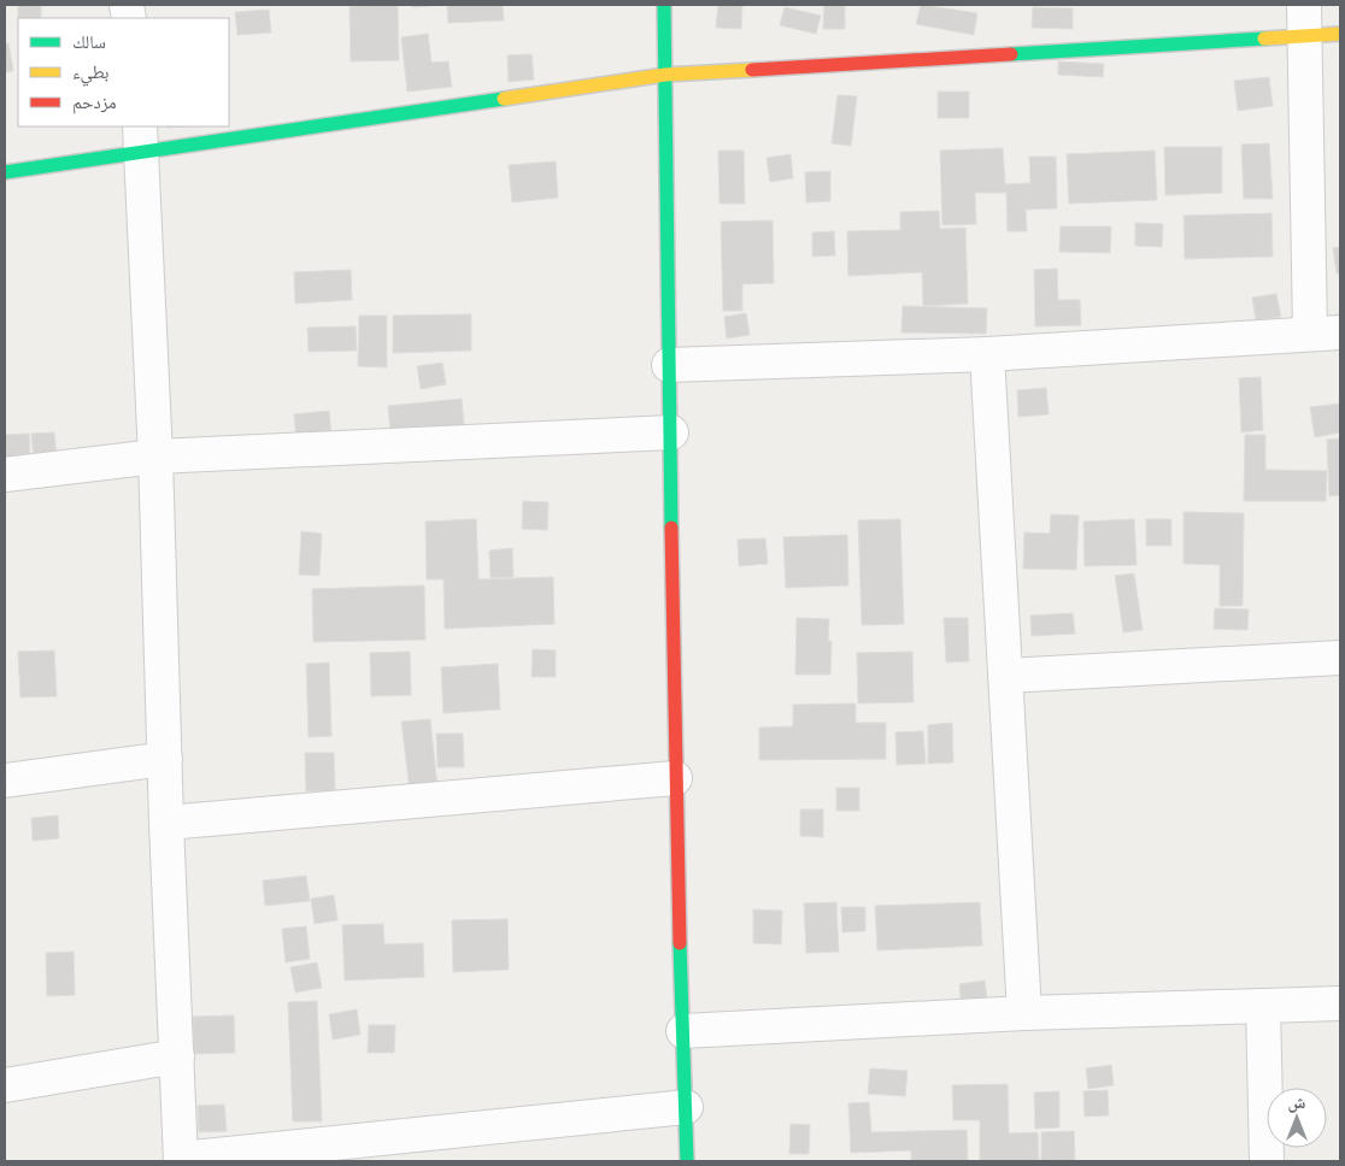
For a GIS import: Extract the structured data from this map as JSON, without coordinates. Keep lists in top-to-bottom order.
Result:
{
  "legend": ["سالك", "بطيء", "مزدحم"],
  "north": "top"
}
